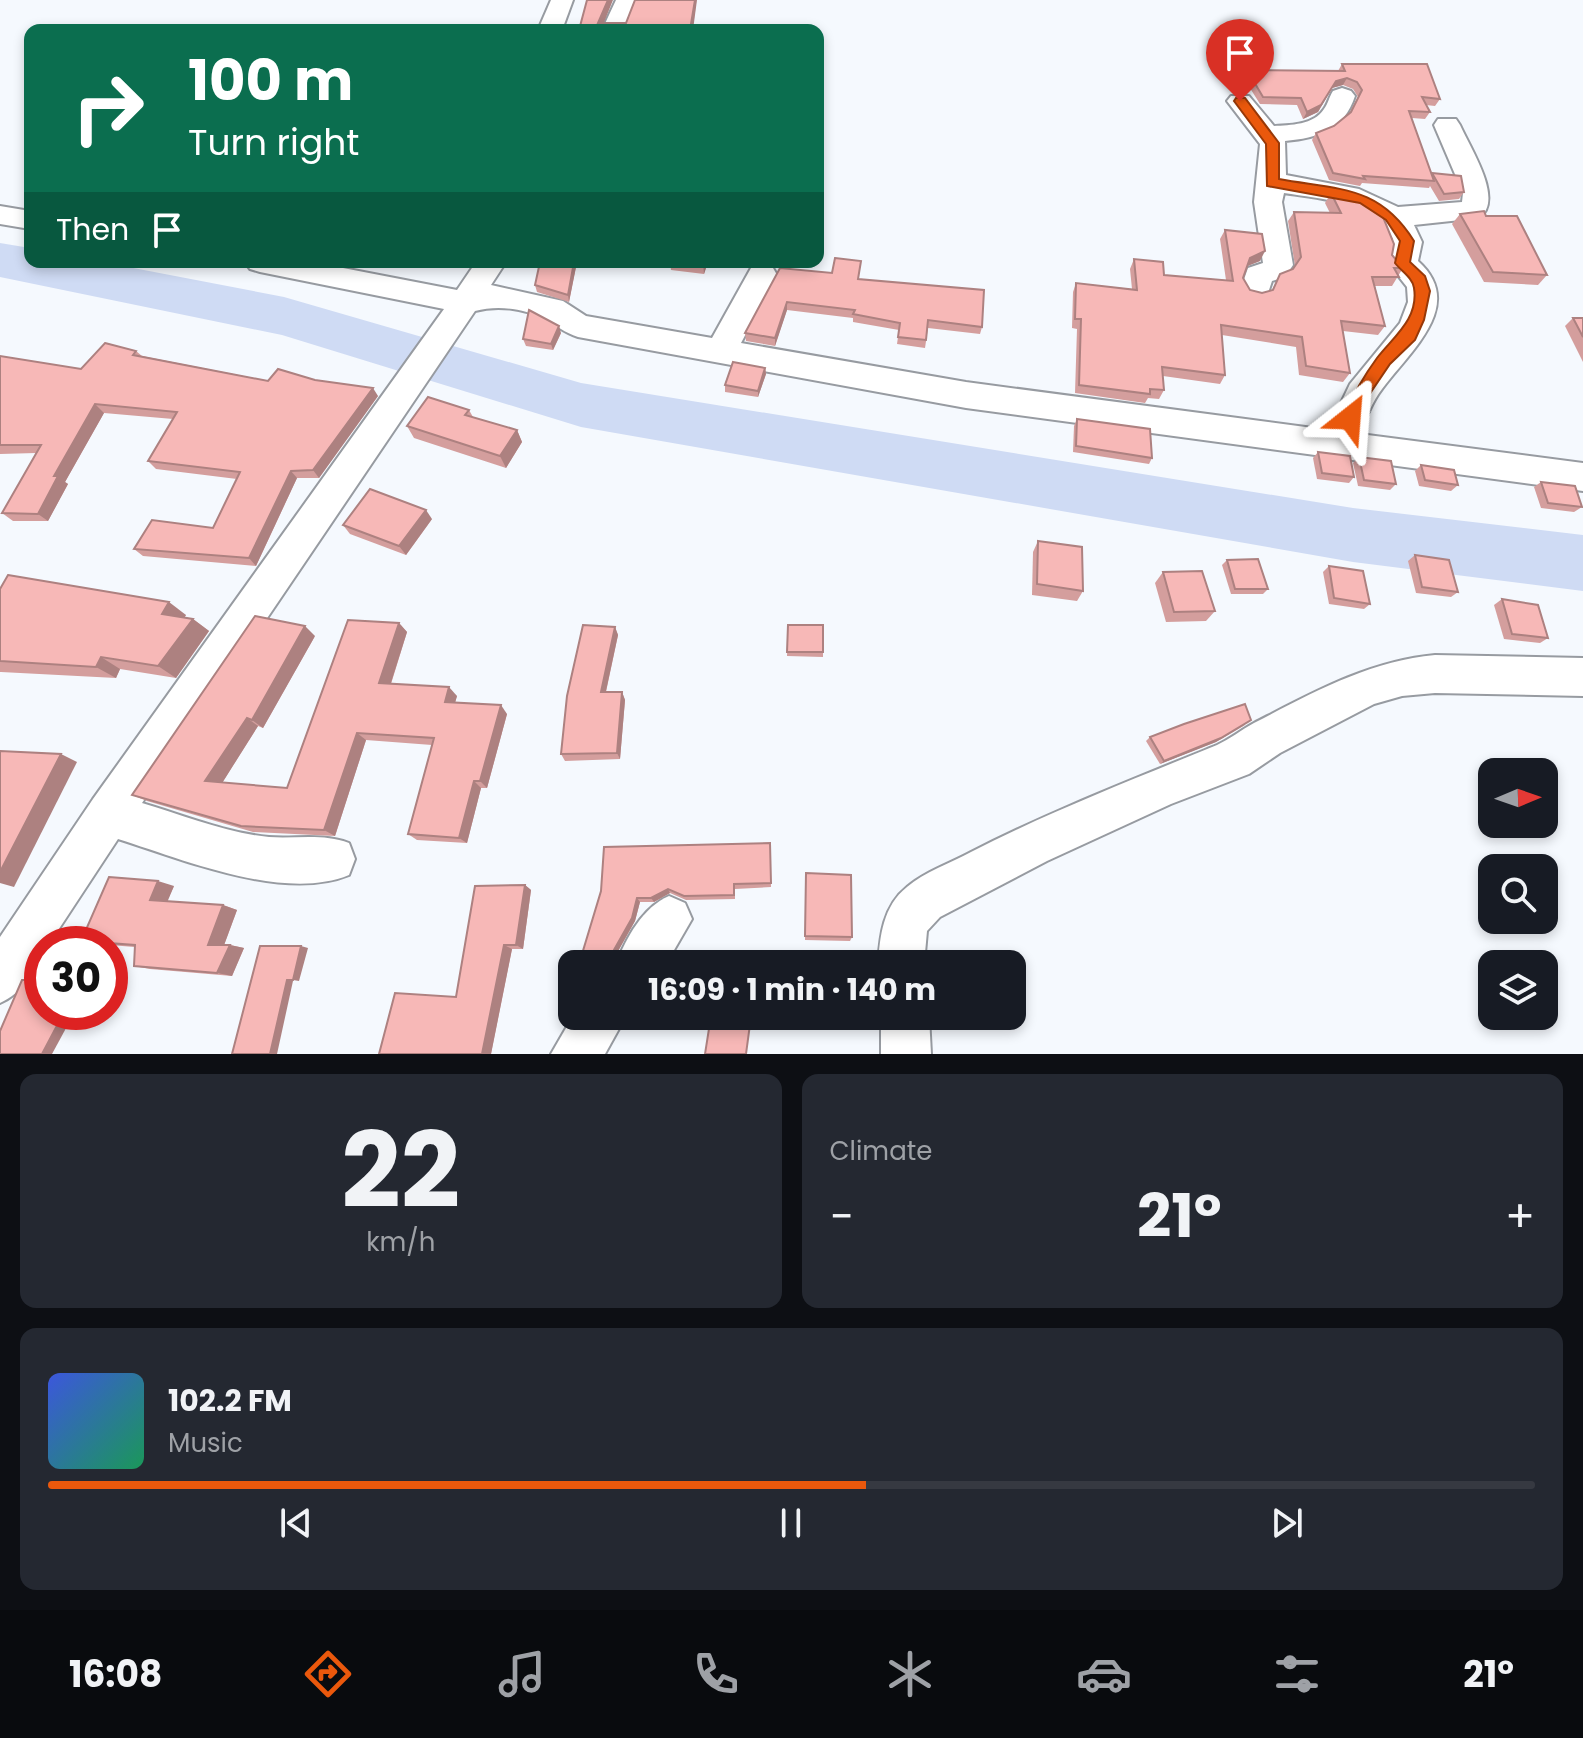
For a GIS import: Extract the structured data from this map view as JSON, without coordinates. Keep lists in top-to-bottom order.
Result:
{
  "north": "right",
  "page": {
    "turn": ["100 m", "Turn right"],
    "then": "Then",
    "limit": "30",
    "trip": "16:09 · 1 min · 140 m",
    "tile": [
      ["22", "km/h"],
      "Climate"
    ],
    "heat": ["−", "21°", "+"],
    "song": ["102.2 FM", "Music"],
    "tabs": ["16:08", "21°"]
  }
}
